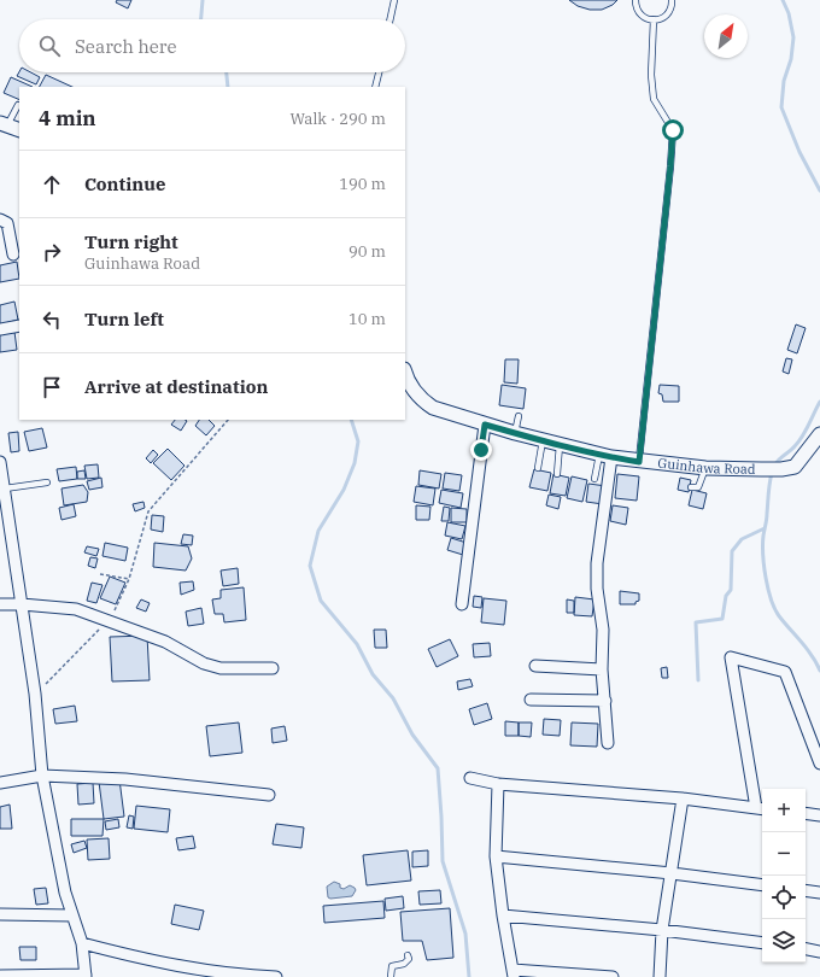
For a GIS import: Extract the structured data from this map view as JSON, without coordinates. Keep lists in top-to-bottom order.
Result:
{
  "streets": {
    "street": ["Guinhawa Road"]
  },
  "north": "top right",
  "page": {
    "search": "Search here",
    "heading": ["4 min", "Walk · 290 m"],
    "list": [
      ["Continue", "190 m"],
      ["Turn right", "Guinhawa Road", "90 m"],
      ["Turn left", "10 m"],
      "Arrive at destination"
    ],
    "map_buttons": ["+", "−"]
  }
}
